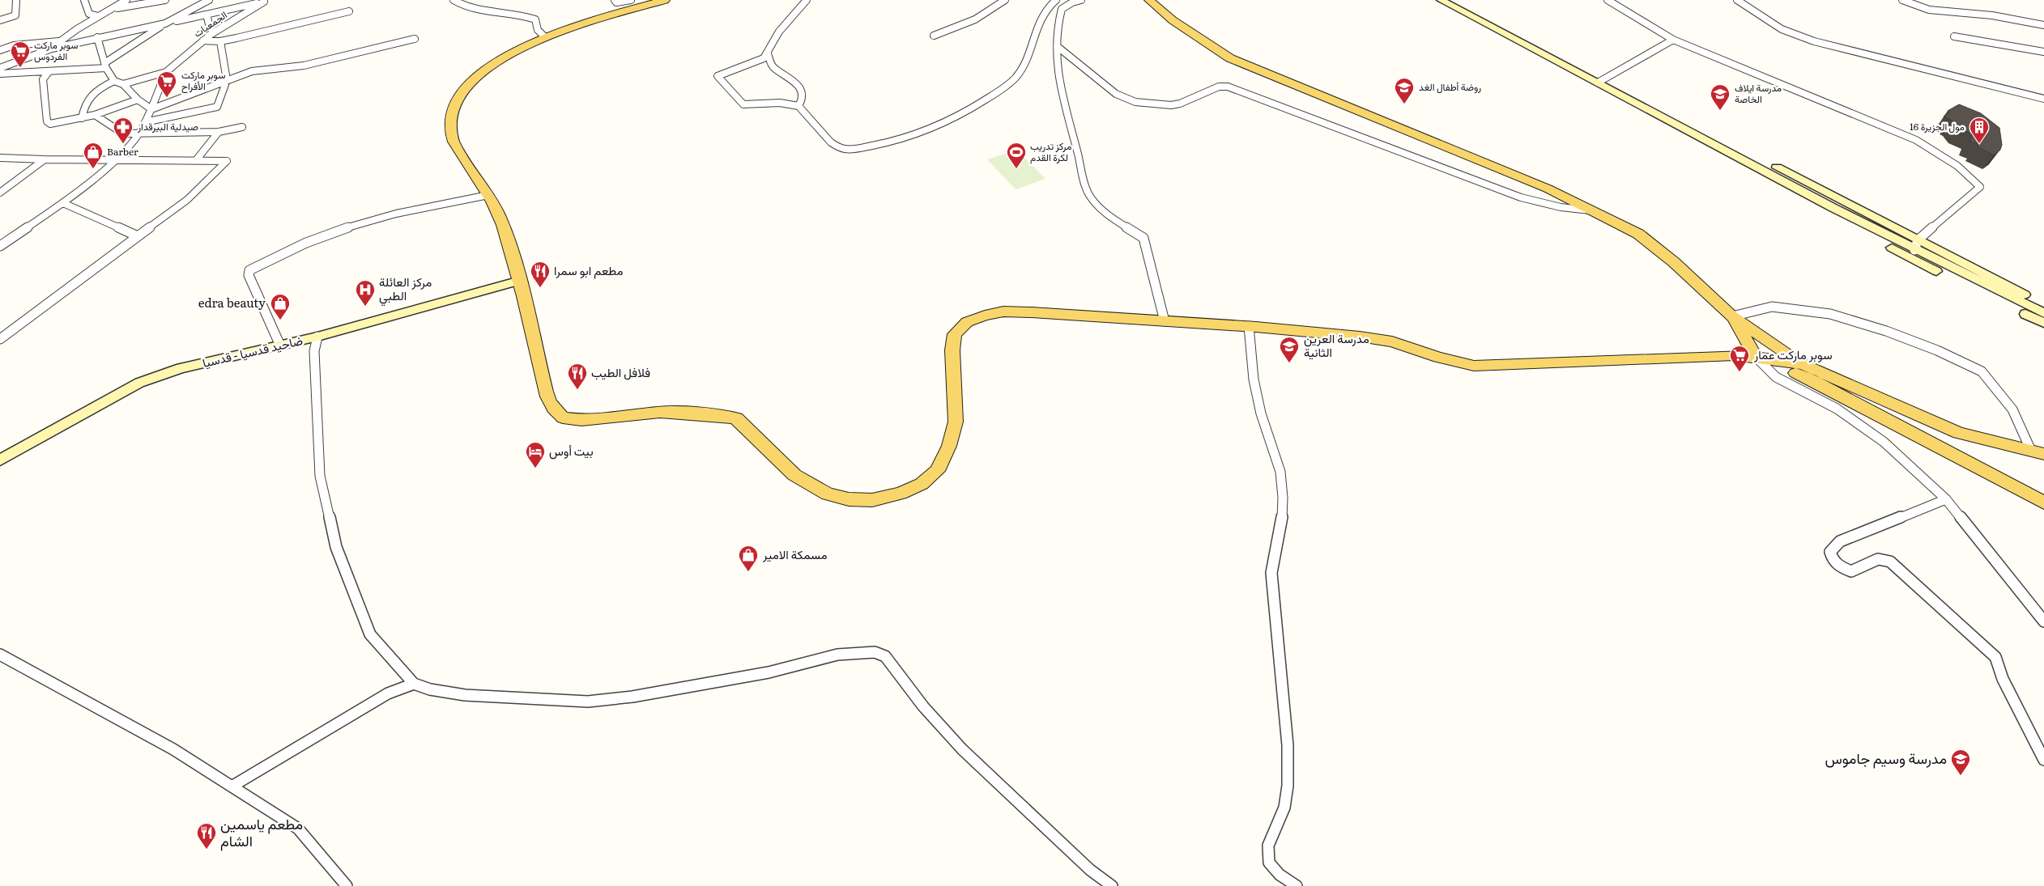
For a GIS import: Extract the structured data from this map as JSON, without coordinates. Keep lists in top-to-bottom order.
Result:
{
  "streets": {
    "street": ["الجمعيات", "ضاحيد قدسيا - قدسيا"]
  },
  "places": {
    "supermarket": ["سوبر ماركت الفردوس", "سوبر ماركت الأفراح", "سوبر ماركت عمار"],
    "school or university": [
      "روضة أطفال الغد",
      "مدرسة ايلاف الخاصة",
      "مدرسة العرين الثانية",
      "مدرسة وسيم جاموس"
    ],
    "pharmacy": ["صيدلية البيرقدار"],
    "building": ["مول الجزيرة 16"],
    "shop": ["Barber", "edra beauty", "مسمكة الامير"],
    "sports": ["مركز تدريب لكرة القدم"],
    "restaurant": ["مطعم ابو سمرا", "فلافل الطيب", "مطعم ياسمين الشام"],
    "hospital": ["مركز العائلة الطبي"],
    "hotel": ["بيت أوس"]
  }
}
